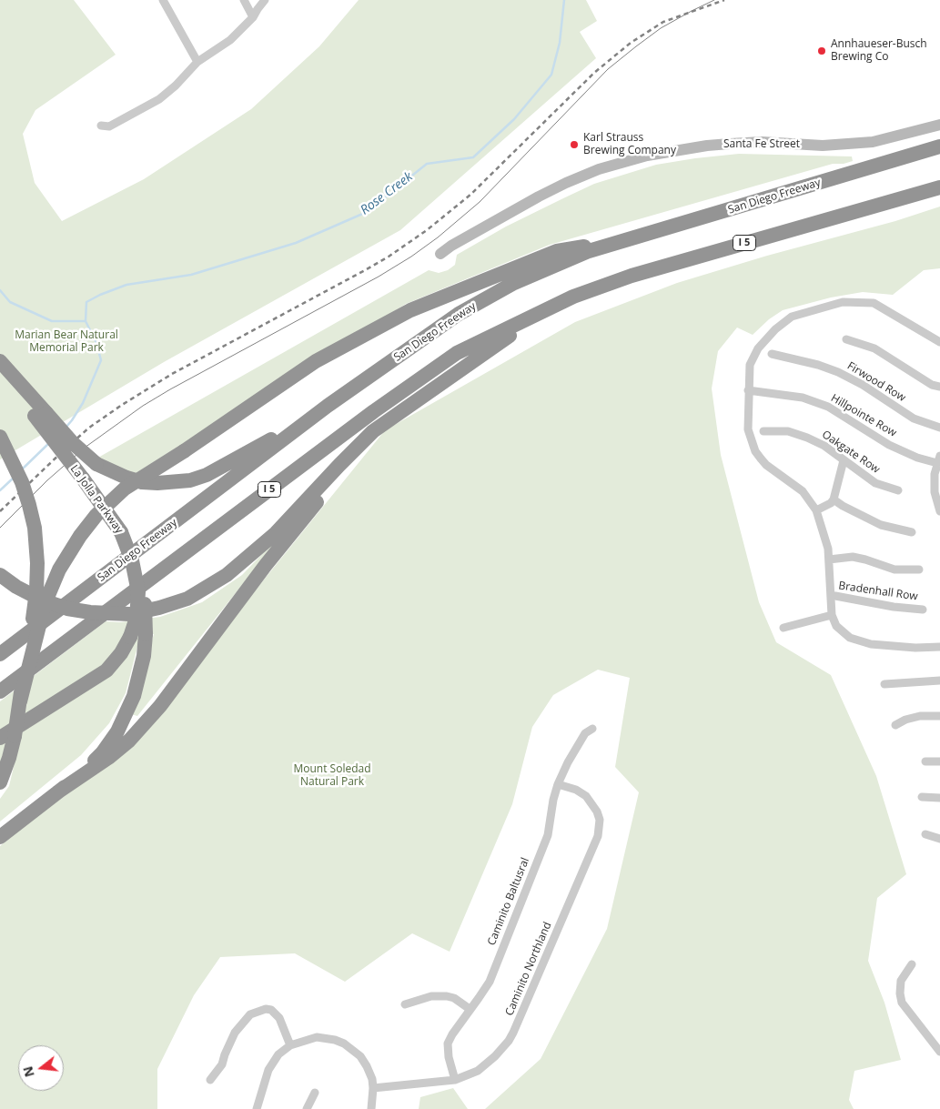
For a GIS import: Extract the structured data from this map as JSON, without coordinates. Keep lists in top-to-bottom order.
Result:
{
  "streets": {
    "highway": ["San Diego Freeway", "I 5", "La Jolla Parkway"],
    "street": [
      "Santa Fe Street",
      "Firwood Row",
      "Hillpointe Row",
      "Oakgate Row",
      "Bradenhall Row",
      "Caminito Baltusral",
      "Caminito Northland"
    ]
  },
  "crossings": [
    ["Caminito Baltusral", "Caminito Northland"]
  ],
  "water": ["Rose Creek"],
  "parks": ["Marian Bear Natural Memorial Park", "Mount Soledad Natural Park"],
  "places": ["Annhaueser-Busch Brewing Co", "Karl Strauss Brewing Company"],
  "north": "left"
}
